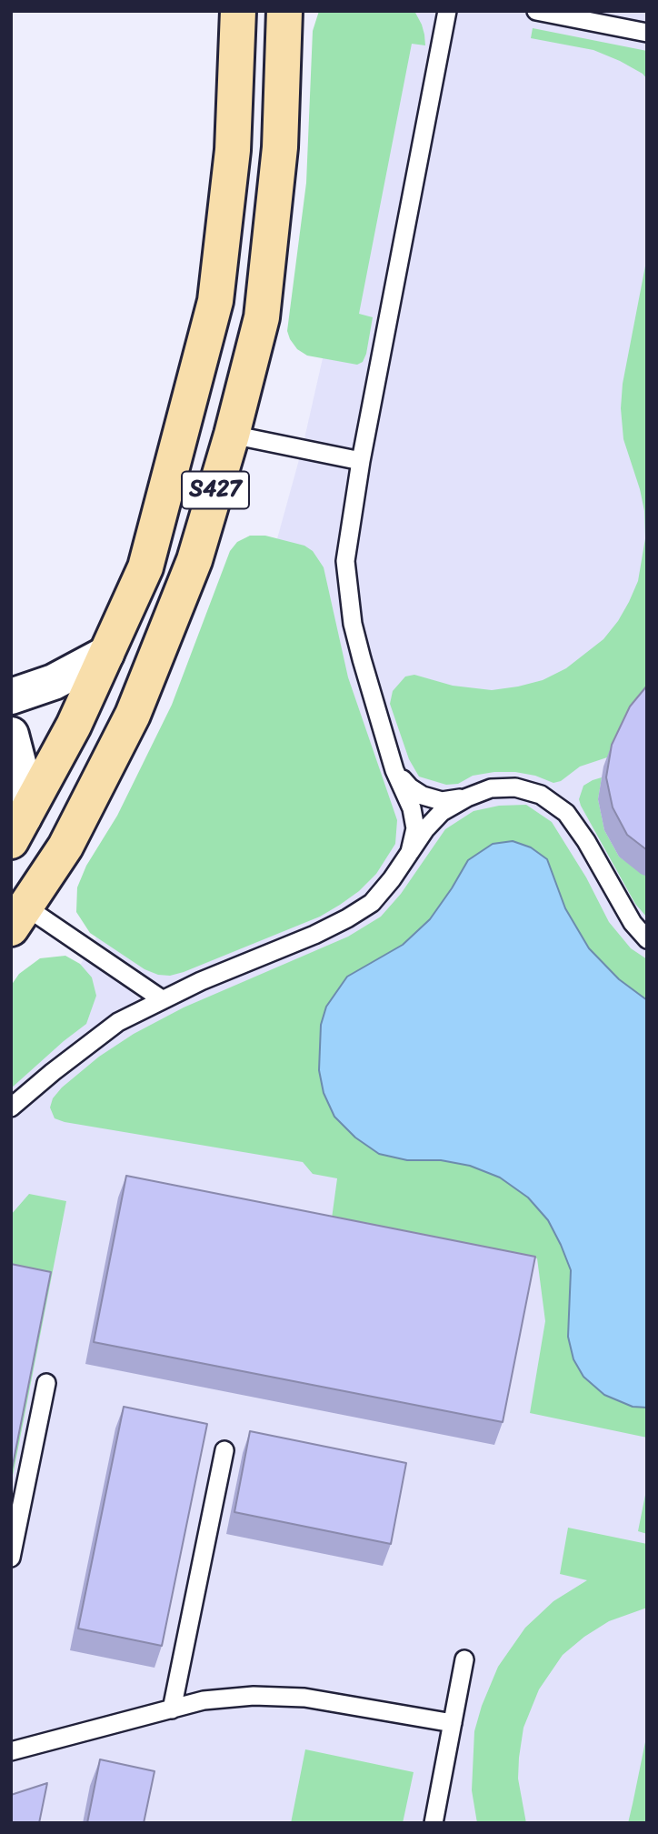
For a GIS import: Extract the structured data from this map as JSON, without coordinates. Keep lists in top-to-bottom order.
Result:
{
  "streets": {
    "main road": ["S427"]
  }
}
